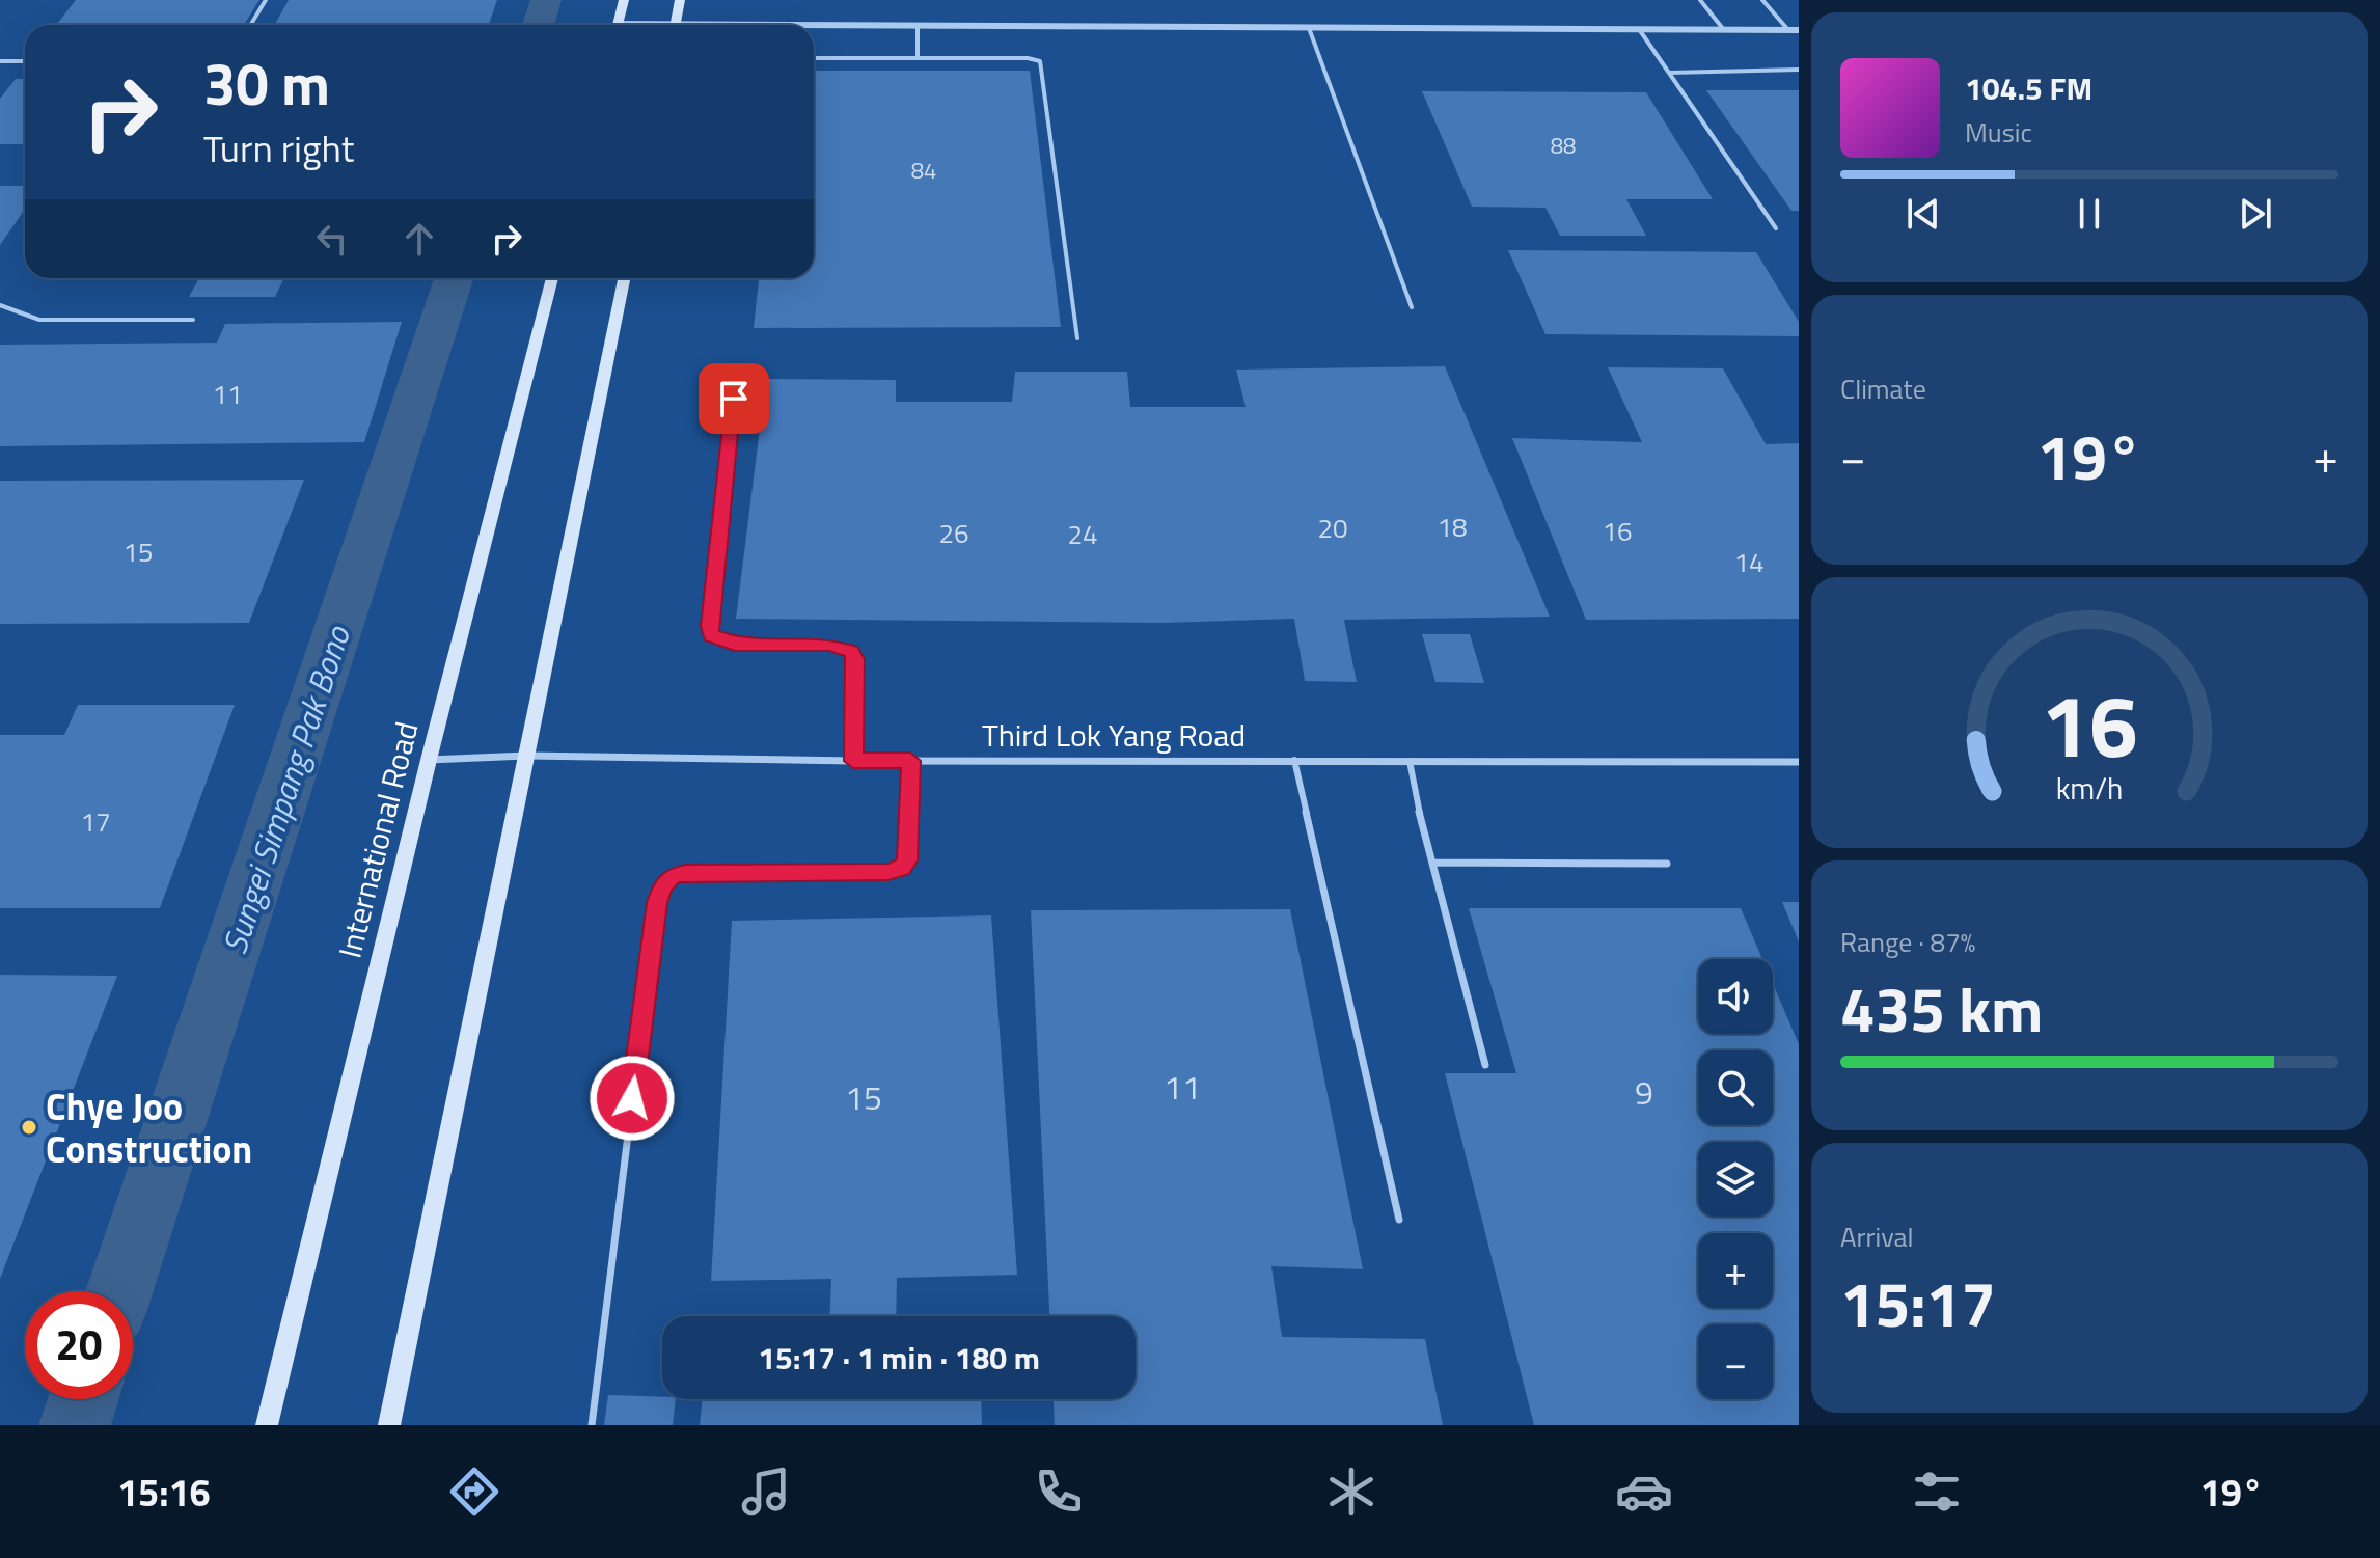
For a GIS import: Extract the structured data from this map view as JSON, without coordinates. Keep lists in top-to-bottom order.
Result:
{
  "streets": {
    "main road": ["International Road"],
    "street": ["Third Lok Yang Road"]
  },
  "crossings": [
    ["Third Lok Yang Road", "International Road"]
  ],
  "water": ["Sungei Simpang Pak Bono"],
  "places": ["Chye Joo Construction"],
  "house_numbers": [
    "88",
    "84",
    "11",
    "18",
    "20",
    "16",
    "26",
    "24",
    "15",
    "14",
    "17",
    "11",
    "9",
    "15"
  ],
  "page": {
    "turn": ["30 m", "Turn right"],
    "song": ["104.5 FM", "Music"],
    "tile": [
      "Climate",
      ["Range · 87%", "435 km"],
      ["Arrival", "15:17"]
    ],
    "heat": ["−", "19°", "+"],
    "map_buttons": ["+", "−"],
    "limit": "20",
    "trip": "15:17 · 1 min · 180 m",
    "tabs": ["15:16", "19°"],
    "gauge": ["16", "km/h"]
  }
}
